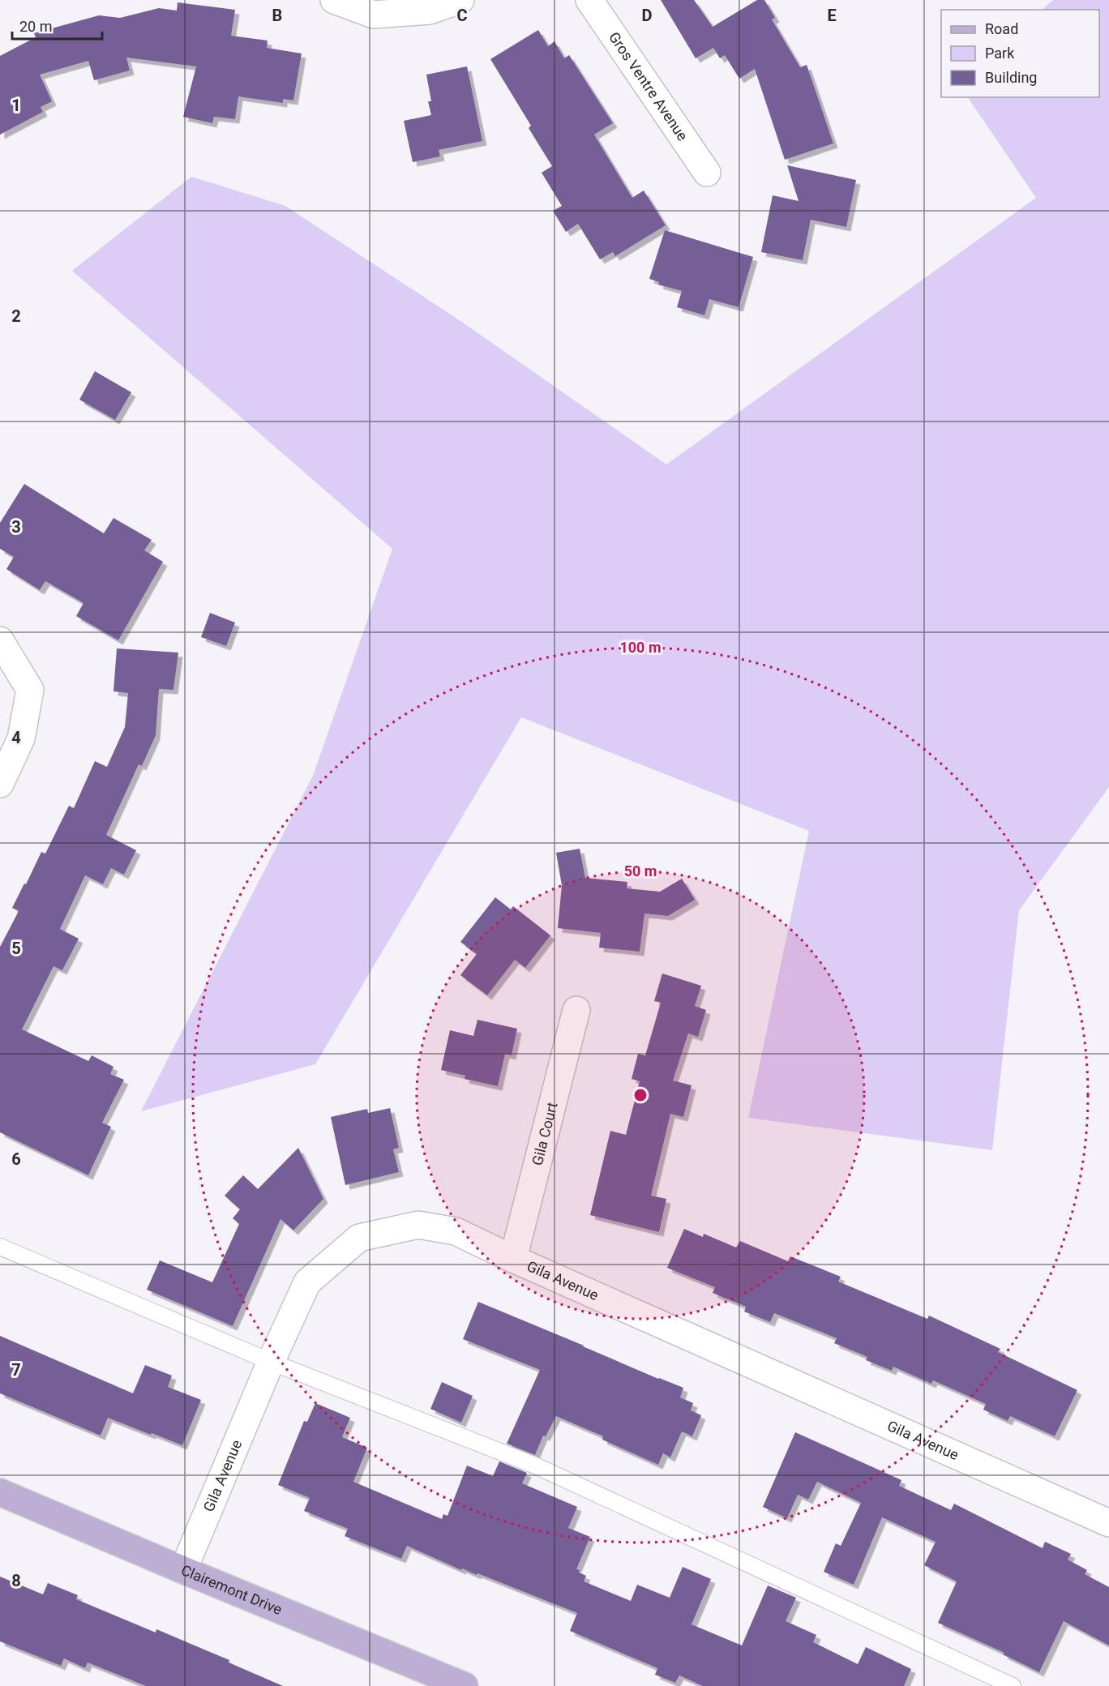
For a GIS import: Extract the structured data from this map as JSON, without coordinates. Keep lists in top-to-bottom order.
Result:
{
  "streets": {
    "main road": ["Clairemont Drive"],
    "street": ["Gros Ventre Avenue", "Gila Court", "Gila Avenue"]
  },
  "crossings": [
    ["Gila Court", "Gila Avenue"],
    ["Gila Avenue", "Clairemont Drive"]
  ],
  "legend": ["Road", "Park", "Building"],
  "scale_bar": "20 m",
  "grid": {
    "columns": [
      "B",
      "C",
      "D",
      "E"
    ],
    "rows": [
      "1",
      "2",
      "3",
      "4",
      "5",
      "6",
      "7",
      "8"
    ]
  },
  "rings": ["100 m", "50 m"]
}
